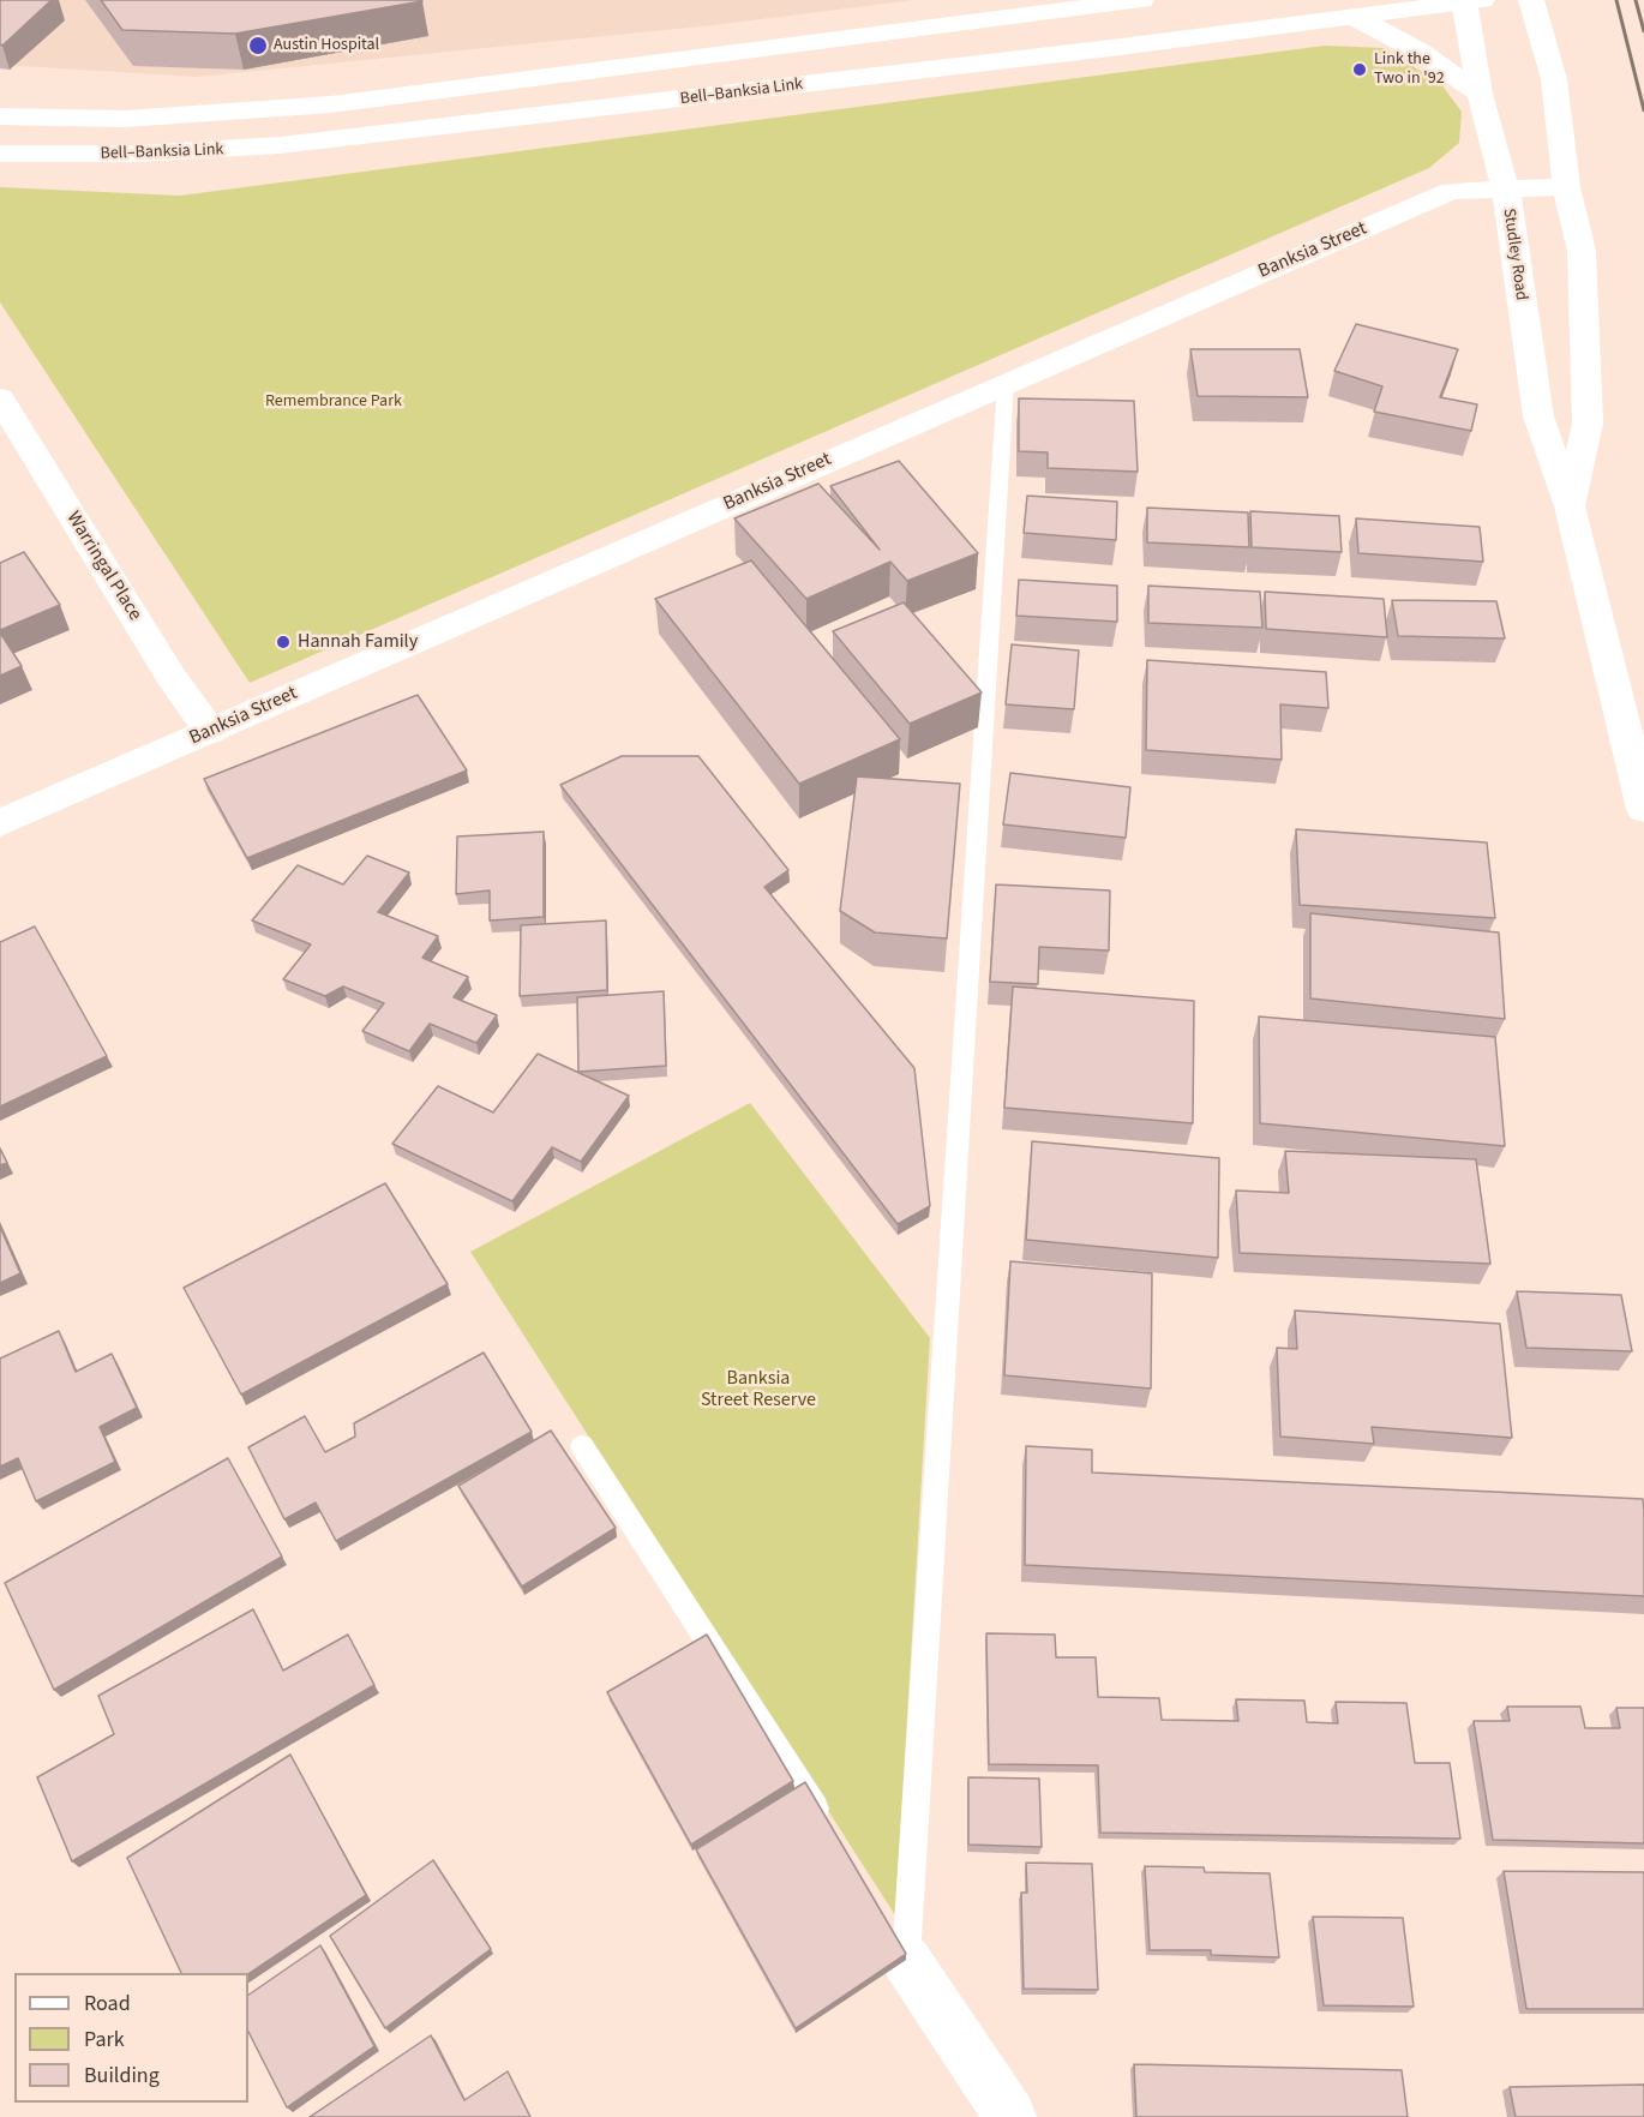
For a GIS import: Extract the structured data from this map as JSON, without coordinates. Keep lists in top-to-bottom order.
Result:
{
  "streets": {
    "main road": [
      "Bell–Banksia Link",
      "Banksia Street",
      "Studley Road",
      "Warringal Place"
    ]
  },
  "crossings": [
    ["Bell–Banksia Link", "Studley Road"],
    ["Banksia Street", "Studley Road"],
    ["Banksia Street", "Warringal Place"]
  ],
  "parks": ["Remembrance Park", "Banksia Street Reserve"],
  "places": ["Austin Hospital", "Link the Two in '92", "Hannah Family"],
  "legend": ["Road", "Park", "Building"]
}
